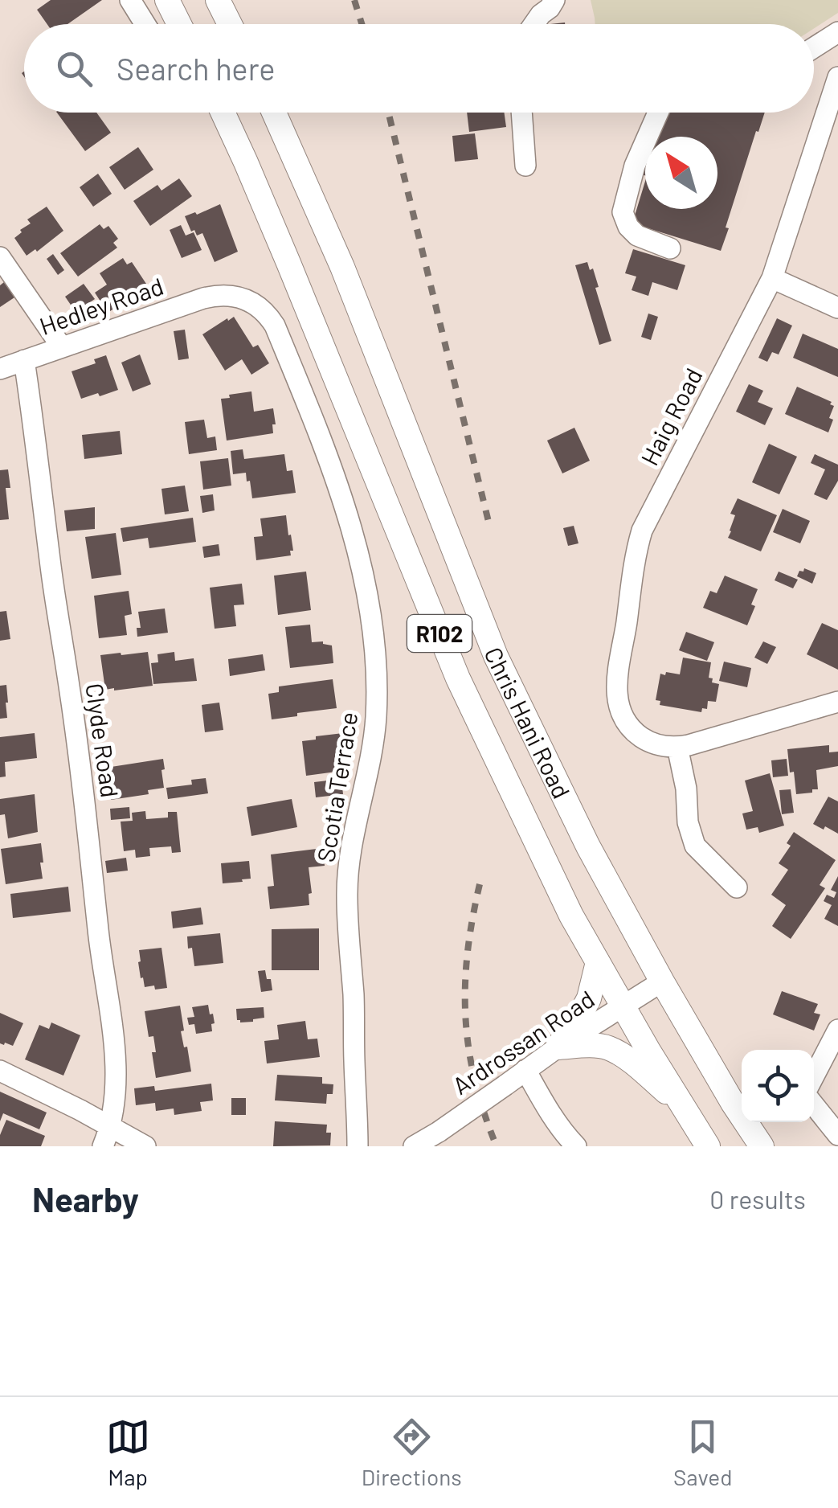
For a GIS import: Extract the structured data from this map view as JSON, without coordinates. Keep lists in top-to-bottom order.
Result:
{
  "streets": {
    "main road": ["R102", "Chris Hani Road"],
    "street": [
      "Hedley Road",
      "Haig Road",
      "Clyde Road",
      "Scotia Terrace",
      "Ardrossan Road"
    ]
  },
  "crossings": [
    ["Hedley Road", "Clyde Road"],
    ["Hedley Road", "Scotia Terrace"],
    ["Chris Hani Road", "Ardrossan Road"]
  ],
  "north": "top left",
  "page": {
    "search": "Search here",
    "heading": ["Nearby", "0 results"],
    "nav": ["Map", "Directions", "Saved"]
  }
}
